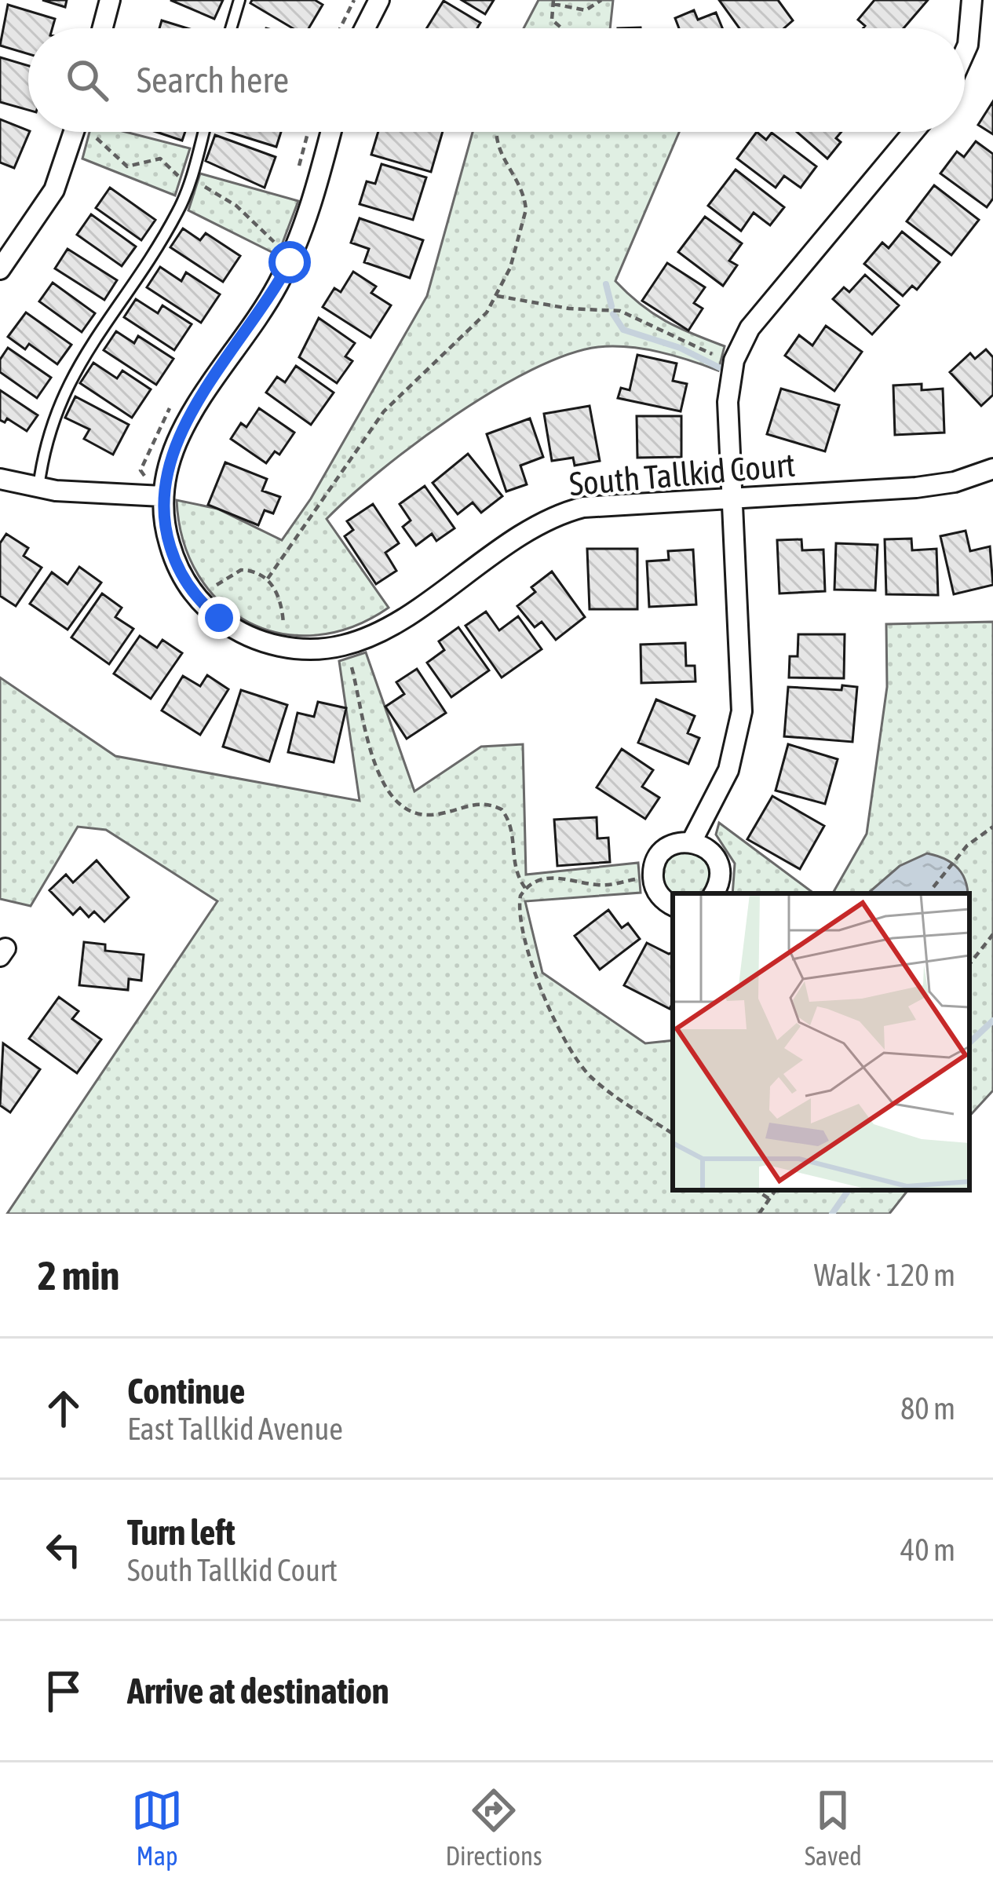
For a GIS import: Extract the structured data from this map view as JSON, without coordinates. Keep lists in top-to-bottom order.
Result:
{
  "streets": {
    "street": ["South Tallkid Court"]
  },
  "page": {
    "search": "Search here",
    "heading": ["2 min", "Walk · 120 m"],
    "list": [
      ["Continue", "East Tallkid Avenue", "80 m"],
      ["Turn left", "South Tallkid Court", "40 m"],
      "Arrive at destination"
    ],
    "nav": ["Map", "Directions", "Saved"]
  }
}
